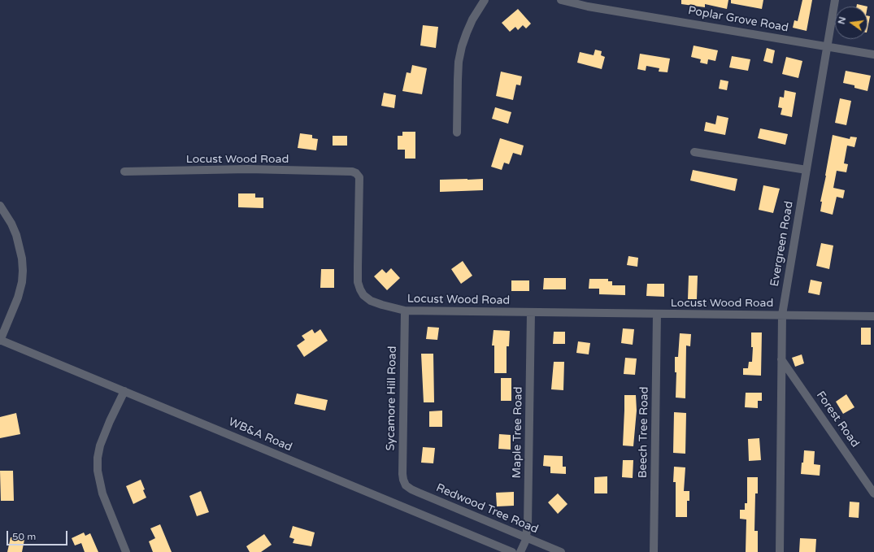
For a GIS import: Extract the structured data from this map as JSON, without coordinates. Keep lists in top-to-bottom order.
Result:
{
  "streets": {
    "street": [
      "Poplar Grove Road",
      "Locust Wood Road",
      "Evergreen Road",
      "Sycamore Hill Road",
      "Forest Road",
      "Maple Tree Road",
      "Beech Tree Road",
      "WB&A Road",
      "Redwood Tree Road"
    ]
  },
  "crossings": [
    ["Poplar Grove Road", "Evergreen Road"],
    ["Locust Wood Road", "Evergreen Road"],
    ["Locust Wood Road", "Sycamore Hill Road"],
    ["Locust Wood Road", "Maple Tree Road"],
    ["Locust Wood Road", "Beech Tree Road"],
    ["Evergreen Road", "Forest Road"],
    ["Sycamore Hill Road", "Redwood Tree Road"],
    ["Maple Tree Road", "Redwood Tree Road"]
  ],
  "scale_bar": "50 m",
  "north": "left"
}
